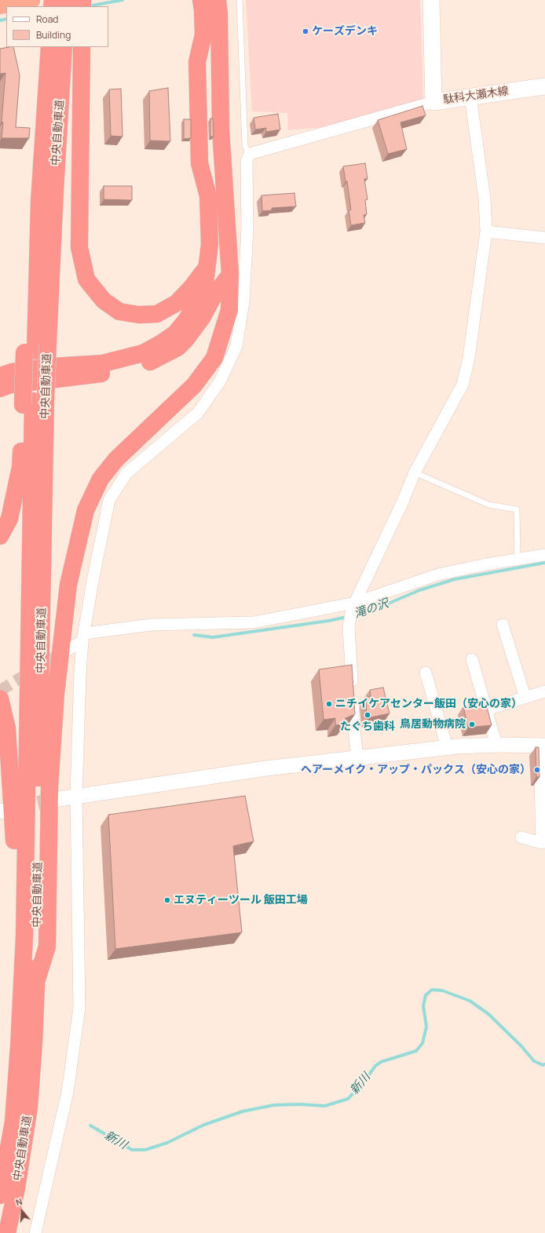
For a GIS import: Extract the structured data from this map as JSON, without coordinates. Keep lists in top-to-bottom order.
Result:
{
  "streets": {
    "highway": ["中央自動車道"],
    "main road": ["駄科大瀬木線"]
  },
  "water": ["滝の沢", "新川"],
  "places": [
    "ケーズデンキ",
    "ニチイケアセンター飯田（安心の家）",
    "たぐち歯科",
    "鳥居動物病院",
    "ヘアーメイク・アップ・パックス（安心の家）",
    "エヌティーツール 飯田工場"
  ],
  "legend": ["Road", "Building"],
  "north": "top"
}
